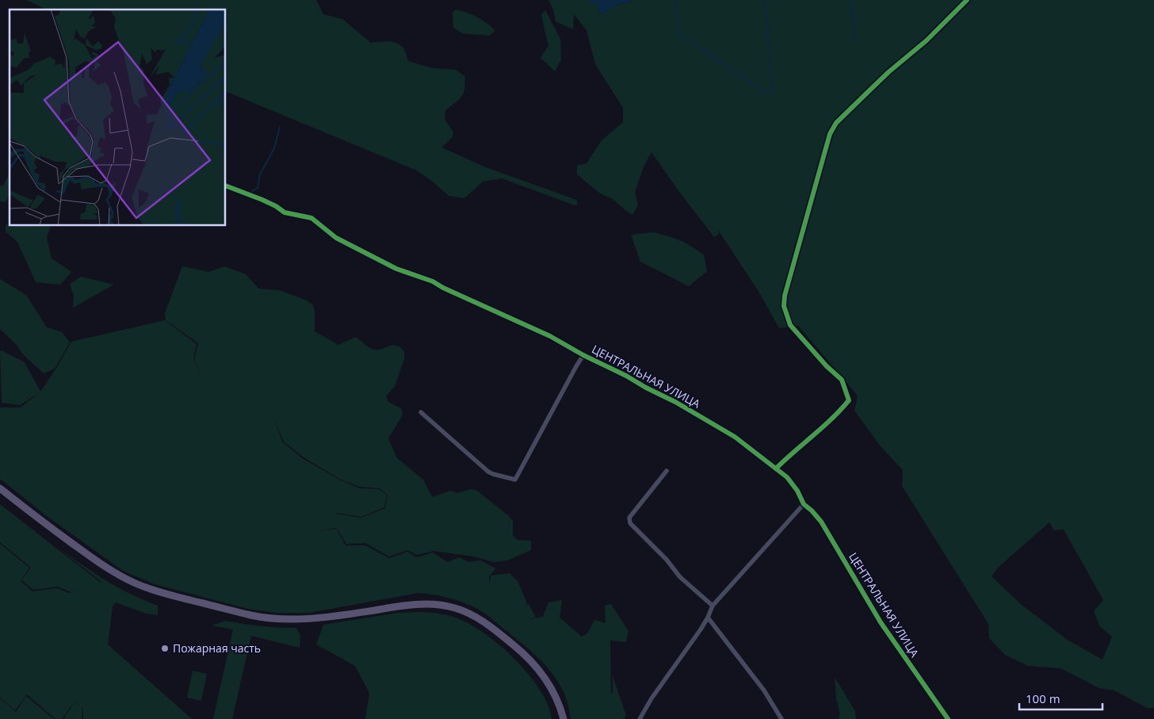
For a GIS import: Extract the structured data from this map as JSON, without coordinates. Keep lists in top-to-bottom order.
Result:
{
  "streets": {
    "street": ["ЦЕНТРАЛЬНАЯ УЛИЦА"]
  },
  "places": ["Пожарная часть"],
  "scale_bar": "100 m"
}
